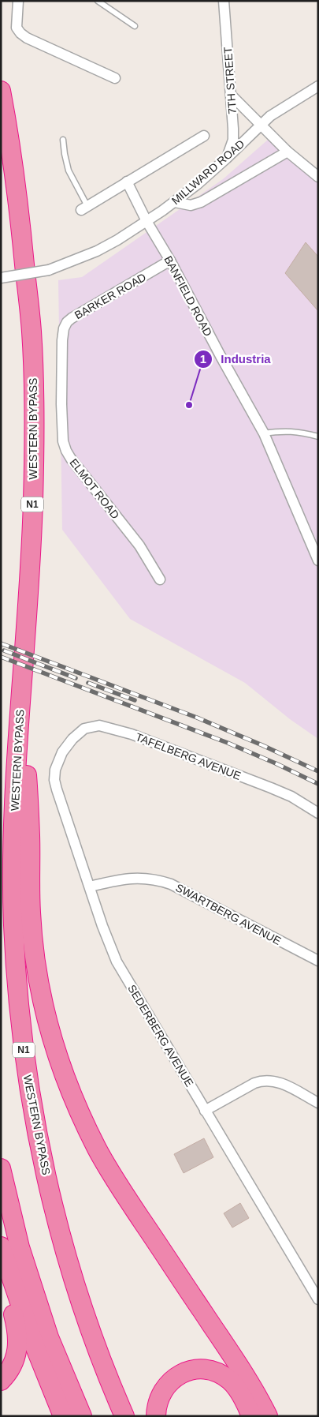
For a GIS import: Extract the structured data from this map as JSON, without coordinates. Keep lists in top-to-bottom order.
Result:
{
  "streets": {
    "highway": ["WESTERN BYPASS", "N1"],
    "street": [
      "7TH STREET",
      "MILLWARD ROAD",
      "BARKER ROAD",
      "BANFIELD ROAD",
      "ELMOT ROAD",
      "TAFELBERG AVENUE",
      "SWARTBERG AVENUE",
      "SEDERBERG AVENUE"
    ]
  },
  "crossings": [
    ["7TH STREET", "MILLWARD ROAD"],
    ["MILLWARD ROAD", "BANFIELD ROAD"],
    ["BARKER ROAD", "BANFIELD ROAD"],
    ["BARKER ROAD", "ELMOT ROAD"],
    ["TAFELBERG AVENUE", "SEDERBERG AVENUE"],
    ["SWARTBERG AVENUE", "SEDERBERG AVENUE"]
  ],
  "places": ["Industria"]
}
